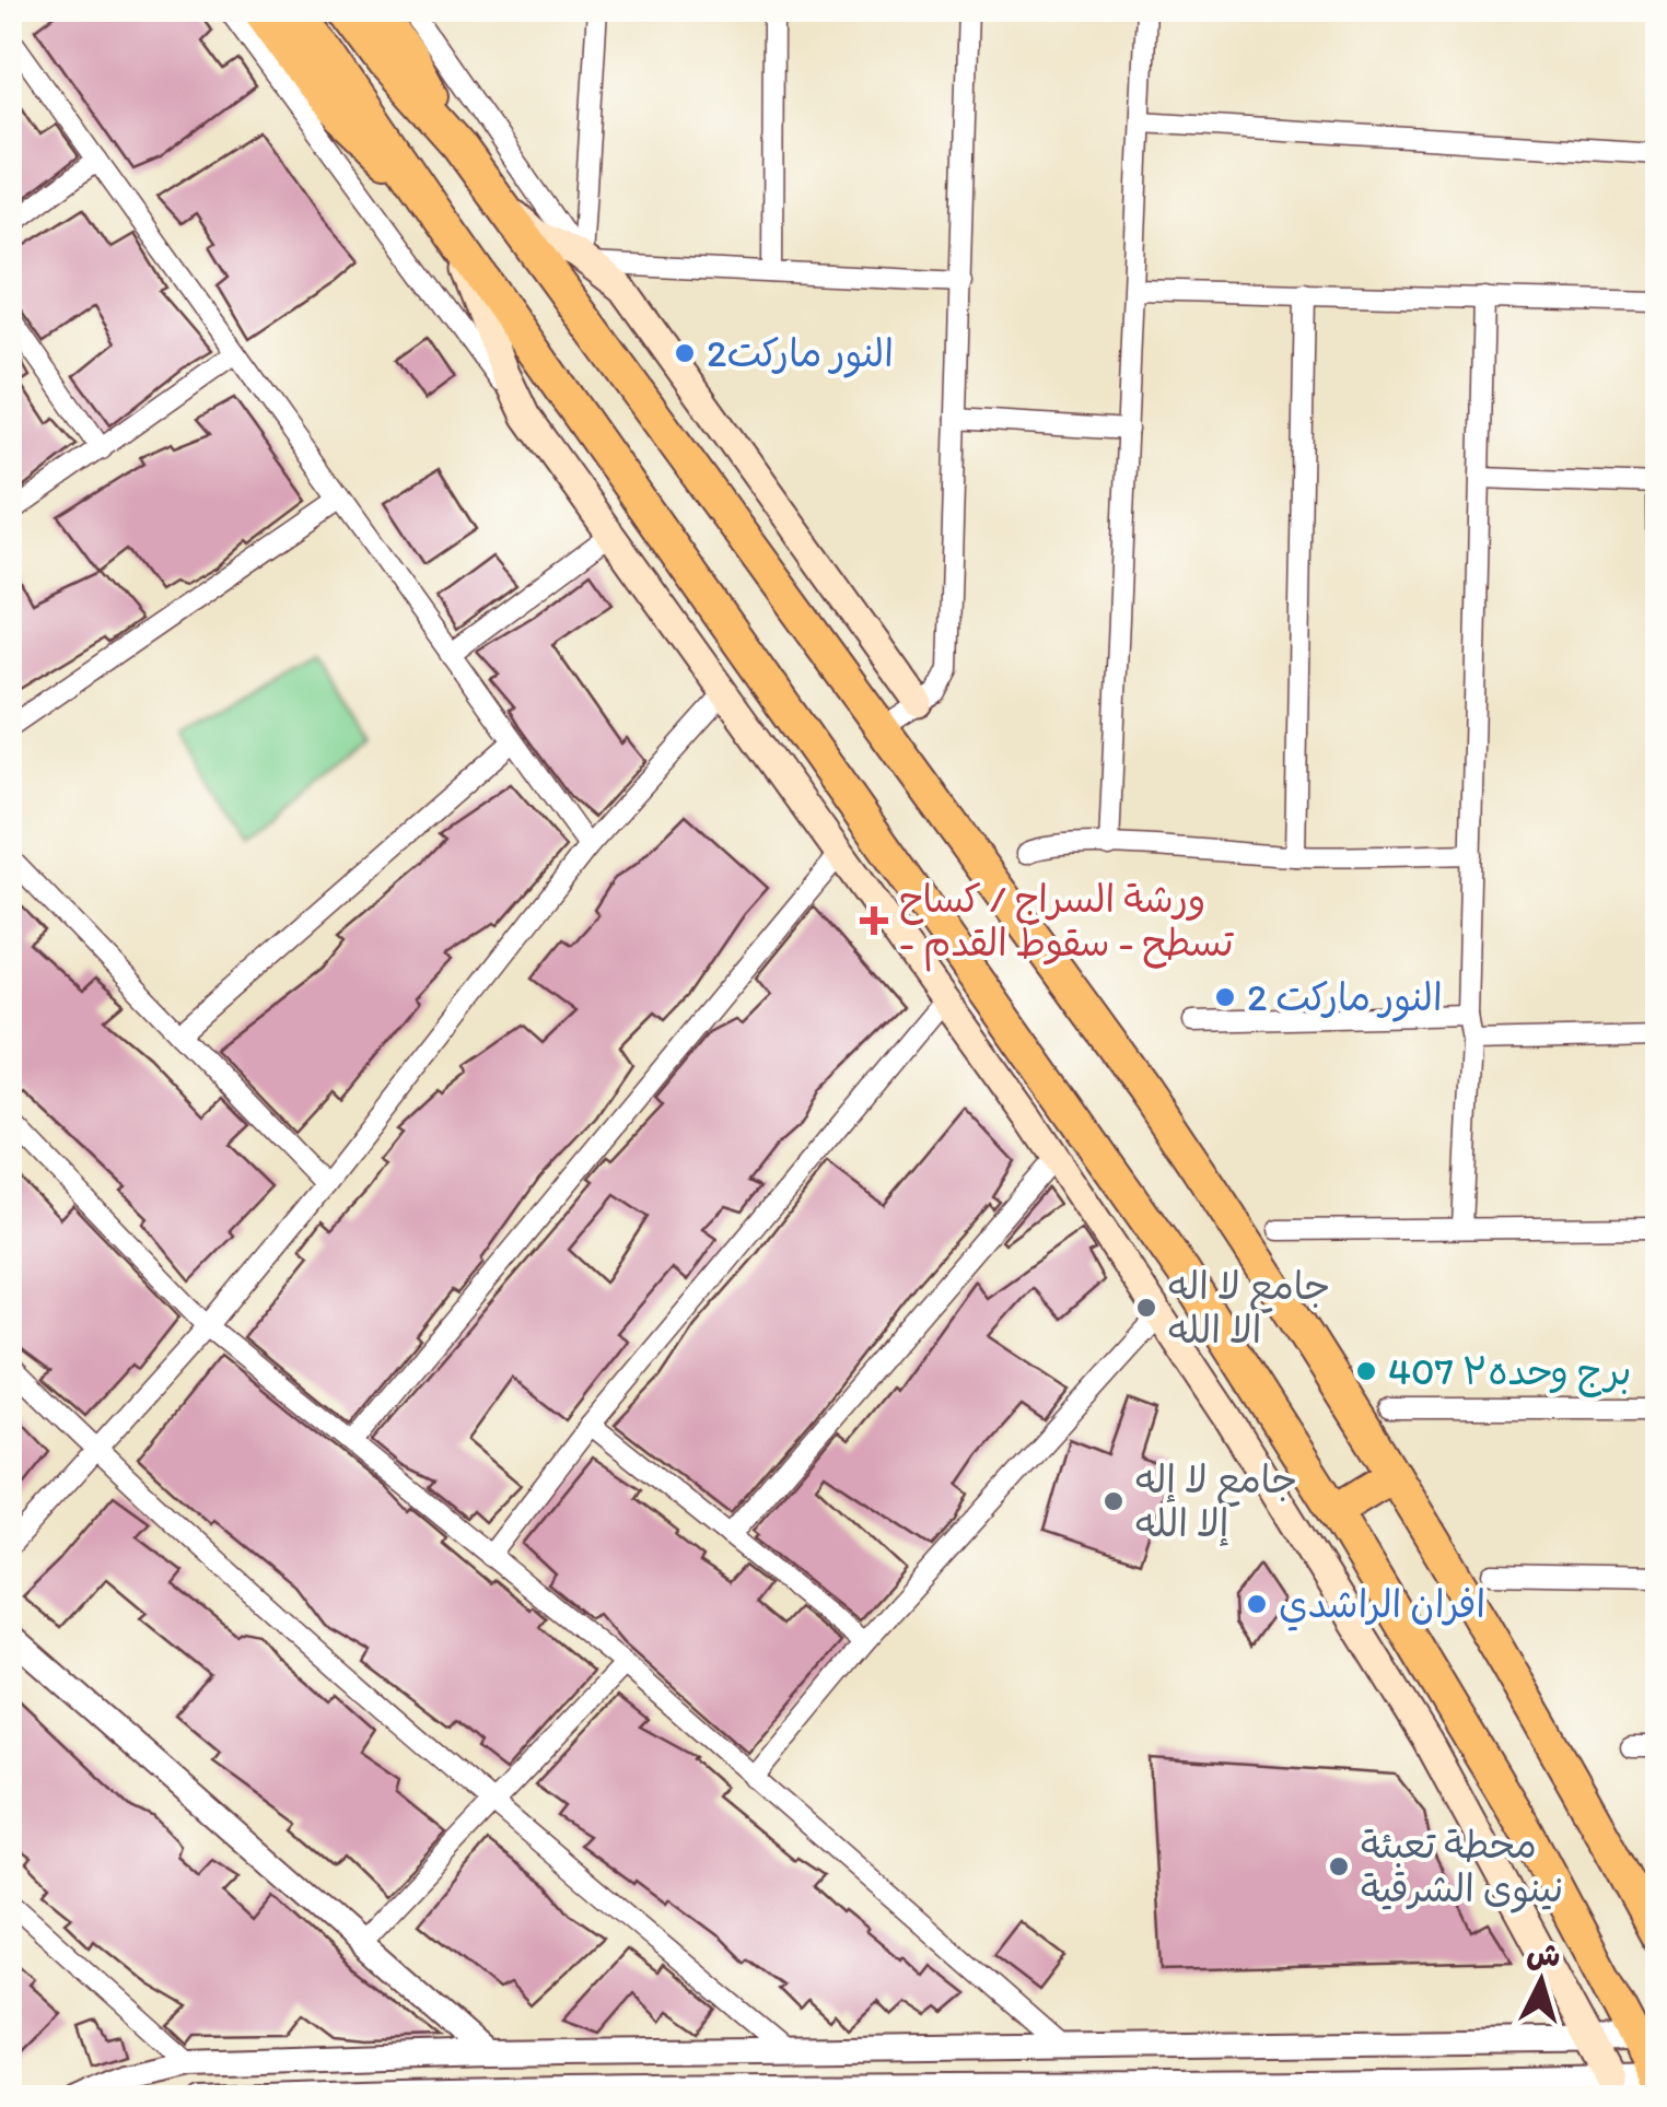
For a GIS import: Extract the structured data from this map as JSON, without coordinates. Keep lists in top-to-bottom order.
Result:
{
  "places": {
    "other": [
      "النور ماركت2",
      "النور ماركت 2",
      "جامع لا اله الا الله",
      "برج وحده٣ 407",
      "جامع لا إله إلا الله",
      "افران الراشدي",
      "محطة تعبئة نينوى الشرقية"
    ],
    "health": ["ورشة السراج / كساح - تسطح - سقوط القدم"]
  },
  "north": "top"
}
